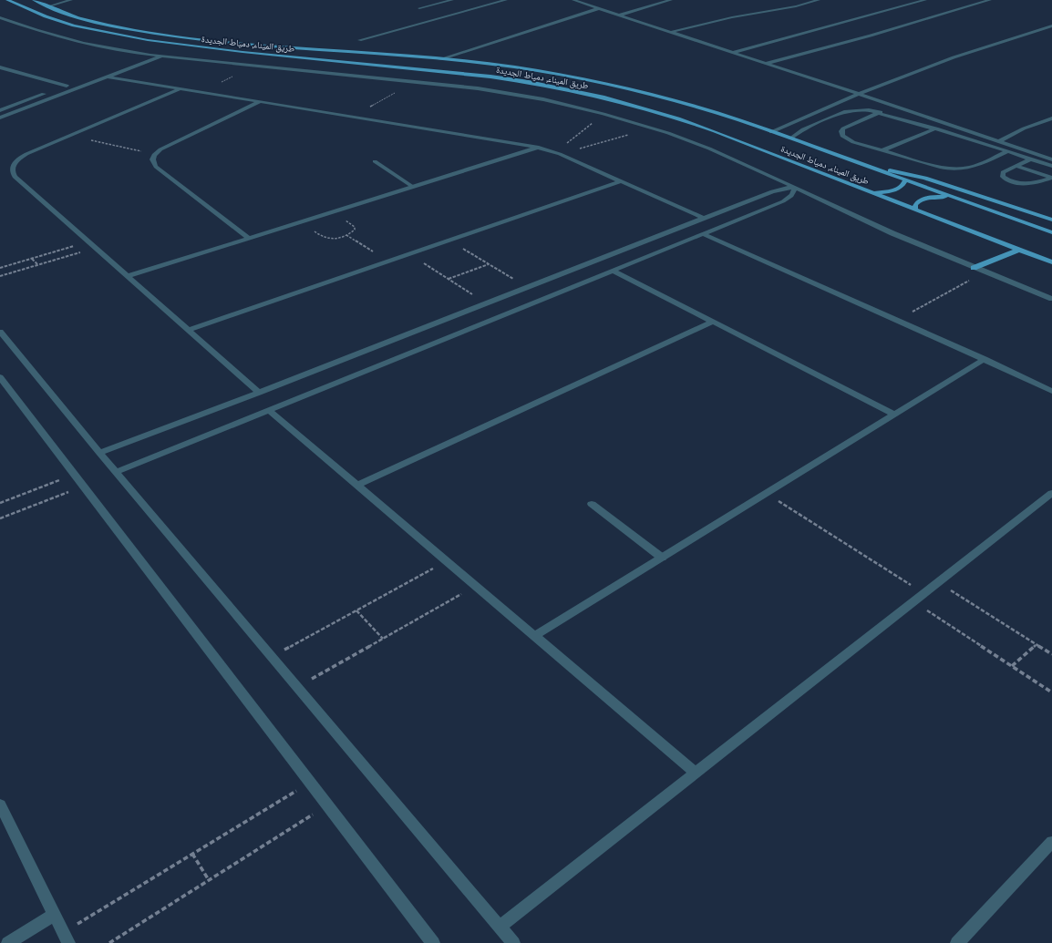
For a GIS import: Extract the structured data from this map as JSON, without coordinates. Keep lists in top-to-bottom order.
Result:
{
  "streets": {
    "main road": ["طريق الميناء, دمياط الجديدة"]
  }
}
